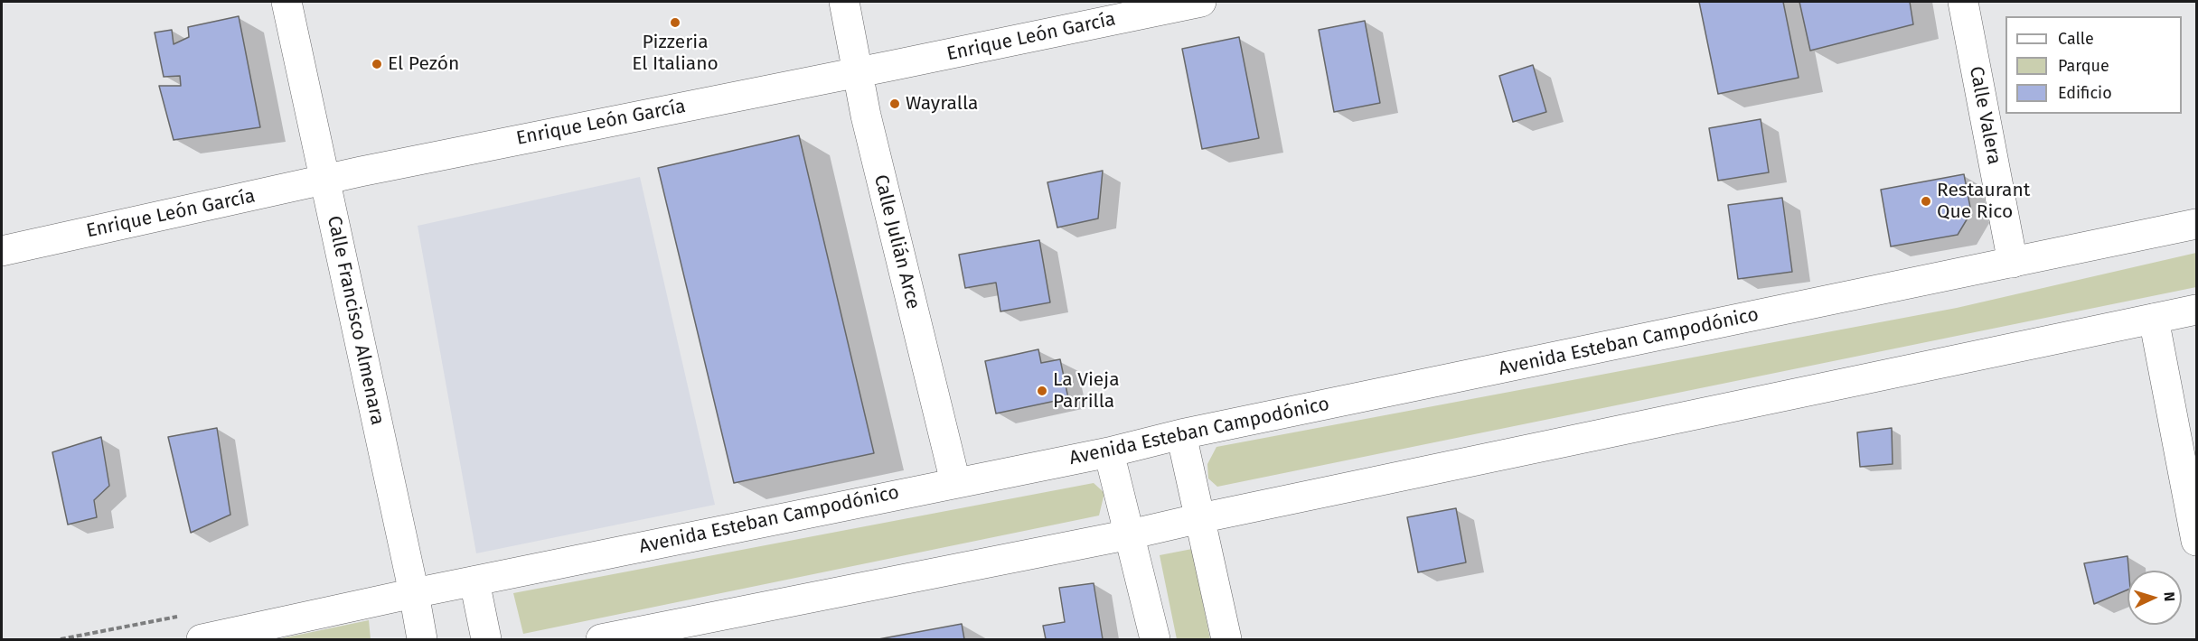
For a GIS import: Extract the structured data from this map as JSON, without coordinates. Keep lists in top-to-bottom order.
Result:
{
  "streets": {
    "street": [
      "Enrique León García",
      "Calle Valera",
      "Calle Julián Arce",
      "Calle Francisco Almenara",
      "Avenida Esteban Campodónico"
    ]
  },
  "crossings": [
    ["Enrique León García", "Calle Julián Arce"],
    ["Enrique León García", "Calle Francisco Almenara"],
    ["Calle Valera", "Avenida Esteban Campodónico"],
    ["Calle Julián Arce", "Avenida Esteban Campodónico"],
    ["Calle Francisco Almenara", "Avenida Esteban Campodónico"]
  ],
  "places": [
    "Pizzeria El Italiano",
    "El Pezón",
    "Wayralla",
    "Restaurant Que Rico",
    "La Vieja Parrilla"
  ],
  "legend": ["Calle", "Parque", "Edificio"],
  "north": "right"
}
